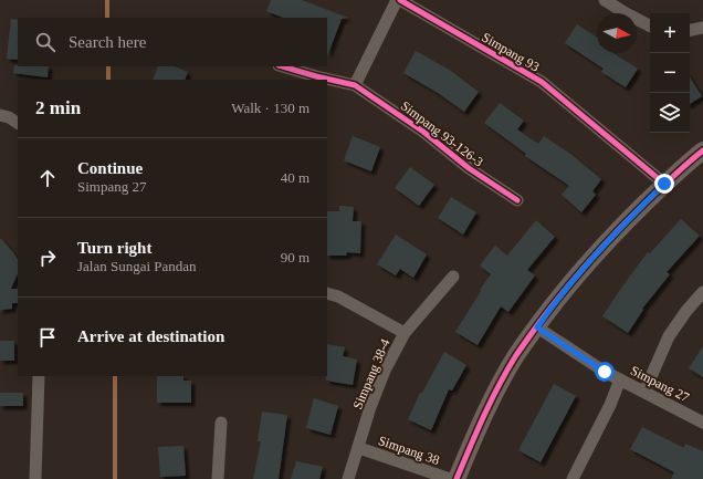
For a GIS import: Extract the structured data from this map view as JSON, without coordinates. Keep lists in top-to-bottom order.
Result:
{
  "streets": {
    "street": [
      "Simpang 93",
      "Simpang 93-126-3",
      "Simpang 38-4",
      "Simpang 27",
      "Simpang 38"
    ]
  },
  "crossings": [
    ["Simpang 38-4", "Simpang 38"]
  ],
  "north": "right",
  "page": {
    "map_buttons": ["+", "−"],
    "search": "Search here",
    "heading": ["2 min", "Walk · 130 m"],
    "list": [
      ["Continue", "Simpang 27", "40 m"],
      ["Turn right", "Jalan Sungai Pandan", "90 m"],
      "Arrive at destination"
    ]
  }
}
